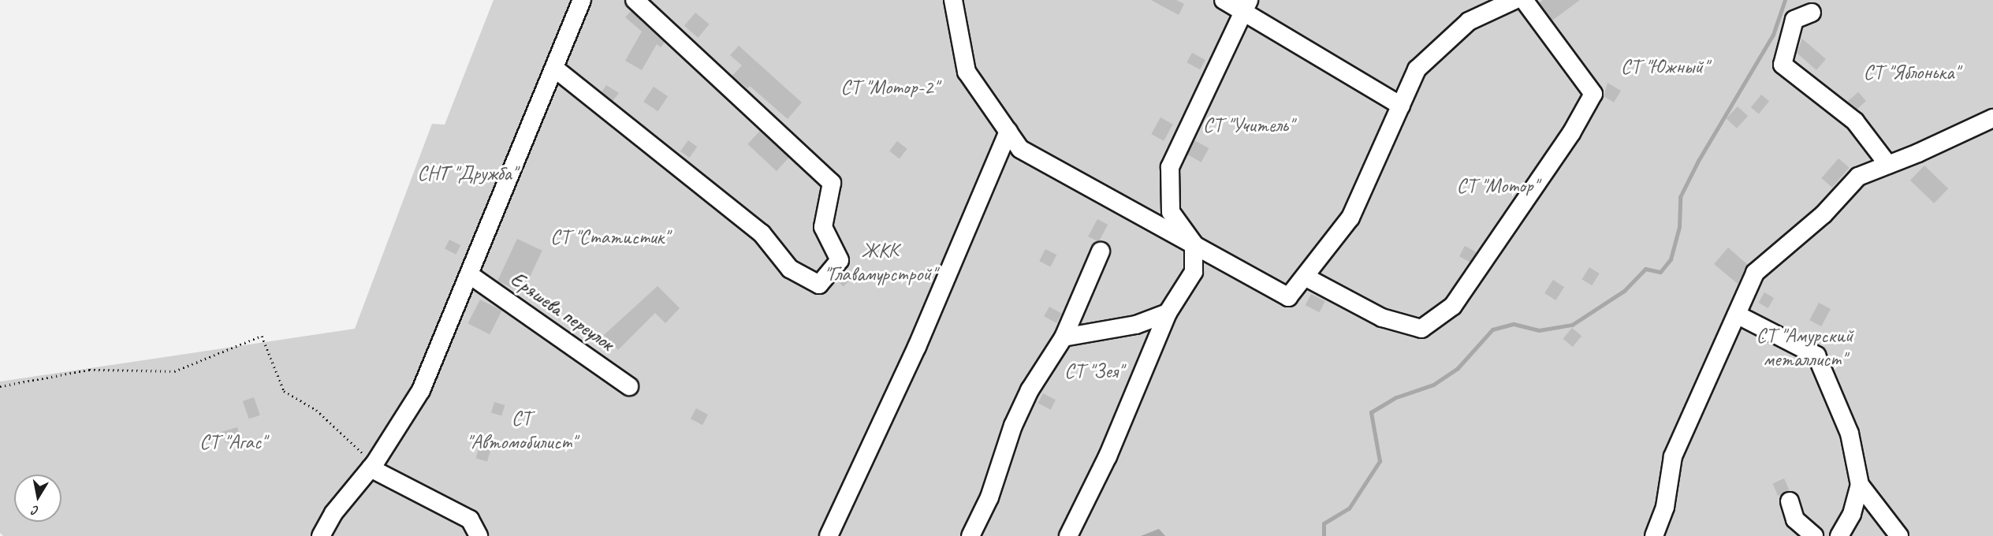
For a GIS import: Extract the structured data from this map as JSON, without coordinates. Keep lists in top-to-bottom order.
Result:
{
  "streets": {
    "street": ["Еряшева переулок"]
  },
  "parks": [
    "СТ \"Южный\"",
    "СТ \"Яблонька\"",
    "СТ \"Мотор-2\"",
    "СТ \"Учитель\"",
    "СНТ \"Дружба\"",
    "СТ \"Мотор\"",
    "СТ \"Статистик\"",
    "ЖКК \"Главамурстрой\"",
    "СТ \"Амурский металлист\"",
    "СТ \"Зея\"",
    "СТ \"Автомобилист\"",
    "СТ \"Агас\""
  ],
  "north": "bottom"
}
